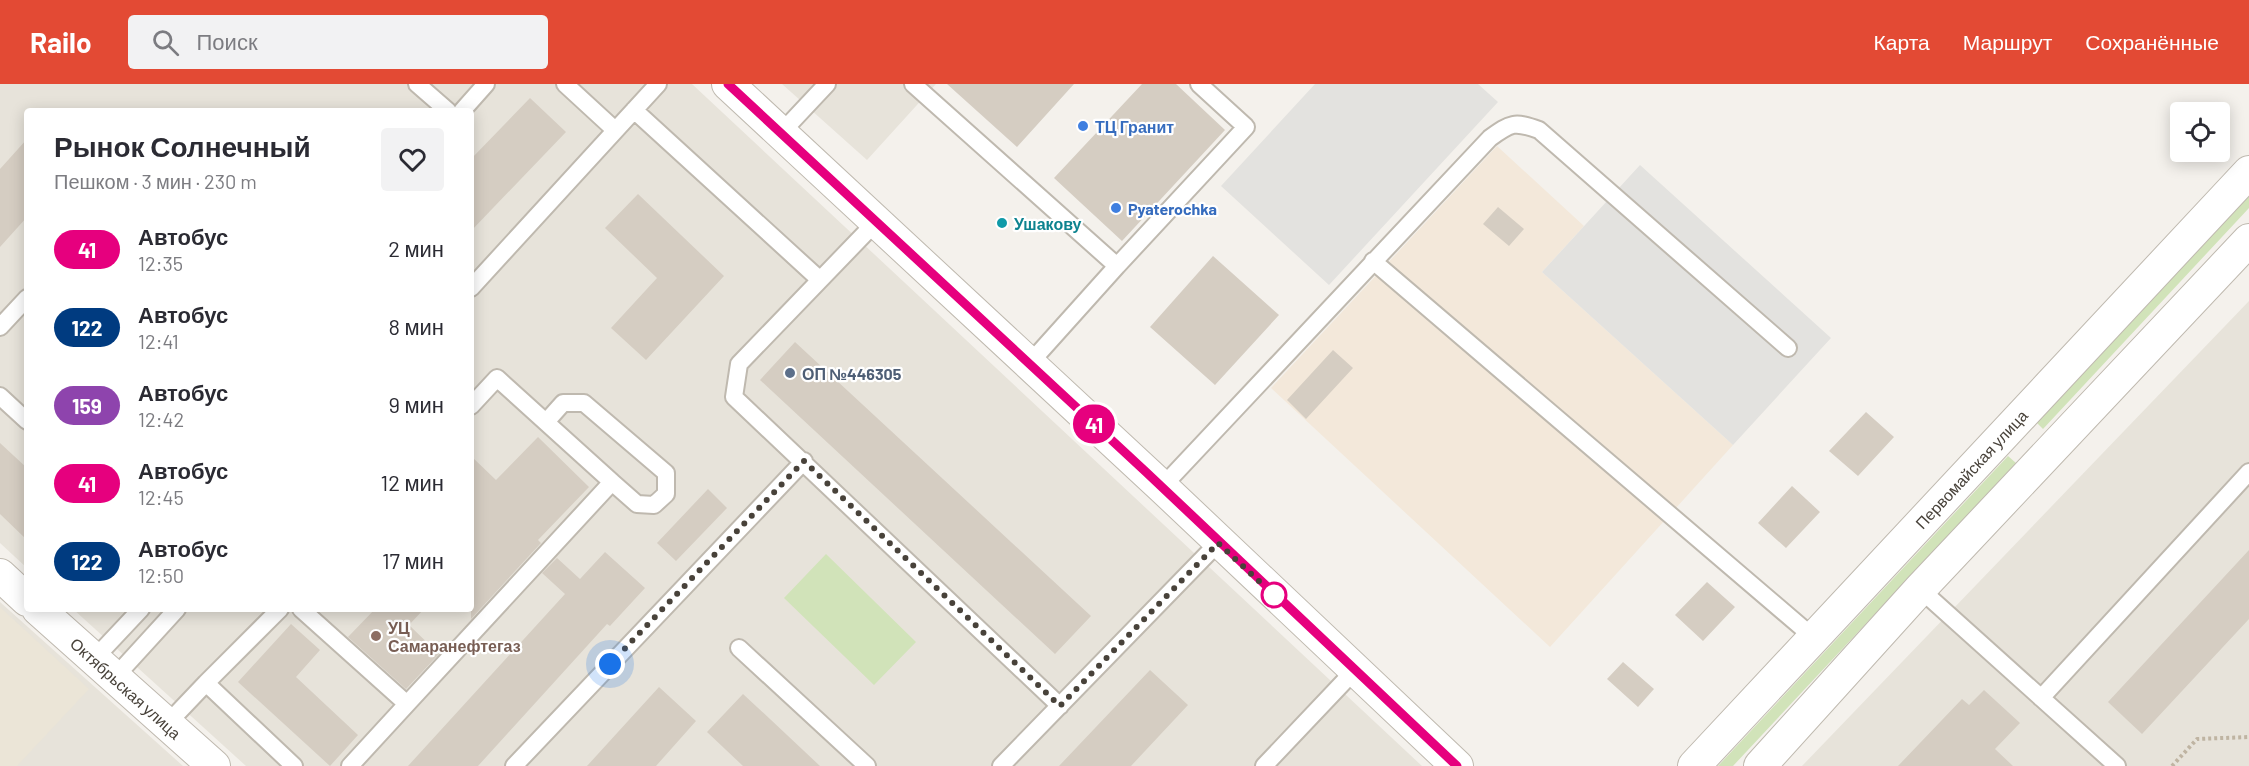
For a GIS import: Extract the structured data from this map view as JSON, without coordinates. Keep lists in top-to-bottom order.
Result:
{
  "streets": {
    "street": ["Первомайская улица", "Октябрьская улица"]
  },
  "places": [
    "ТЦ Гранит",
    "Pyaterochka",
    "Ушакову",
    "ОП №446305",
    "УЦ Самаранефтегаз"
  ],
  "lines": ["bus line 41"],
  "page": {
    "header": "Railo",
    "search": "Поиск",
    "nav": ["Карта", "Маршрут", "Сохранённые"],
    "on_map": "41",
    "heading": ["Рынок Солнечный", "Пешком · 3 мин · 230 m"],
    "list": [
      {
        "mark": "41",
        "name": "Автобус",
        "note": "12:35",
        "value": "2 мин"
      },
      {
        "mark": "122",
        "name": "Автобус",
        "note": "12:41",
        "value": "8 мин"
      },
      {
        "mark": "159",
        "name": "Автобус",
        "note": "12:42",
        "value": "9 мин"
      },
      {
        "mark": "41",
        "name": "Автобус",
        "note": "12:45",
        "value": "12 мин"
      },
      {
        "mark": "122",
        "name": "Автобус",
        "note": "12:50",
        "value": "17 мин"
      }
    ]
  }
}
